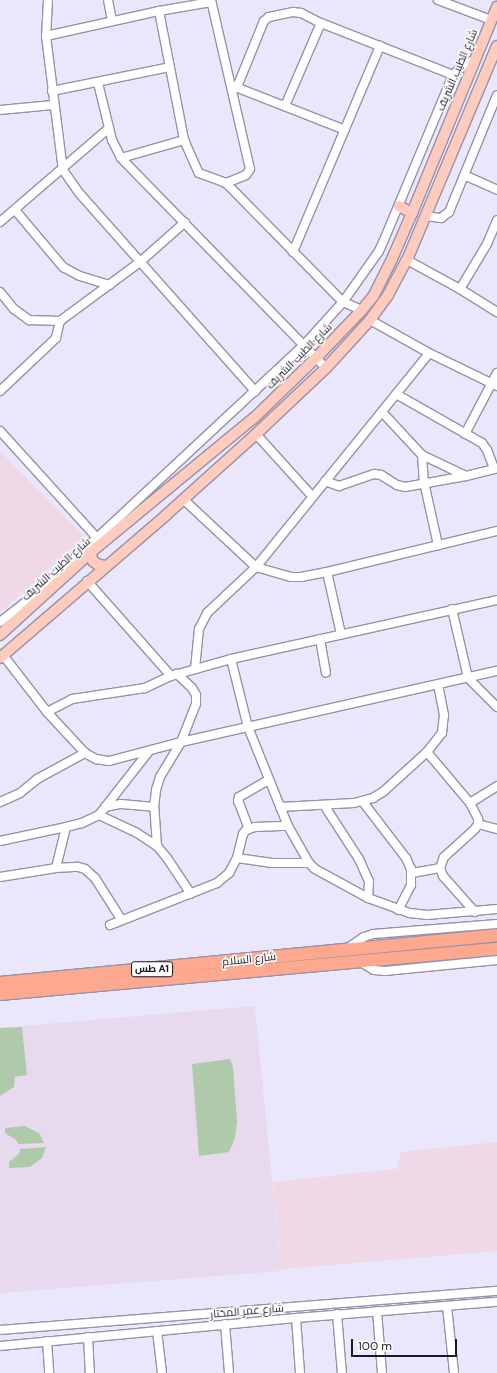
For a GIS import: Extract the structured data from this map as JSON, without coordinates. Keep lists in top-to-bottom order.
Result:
{
  "streets": {
    "highway": ["شارع السلام", "طس A1"],
    "main road": ["شارع الطيب الشريف"],
    "street": ["شارع عمر المختار"]
  },
  "scale_bar": "100 m"
}
